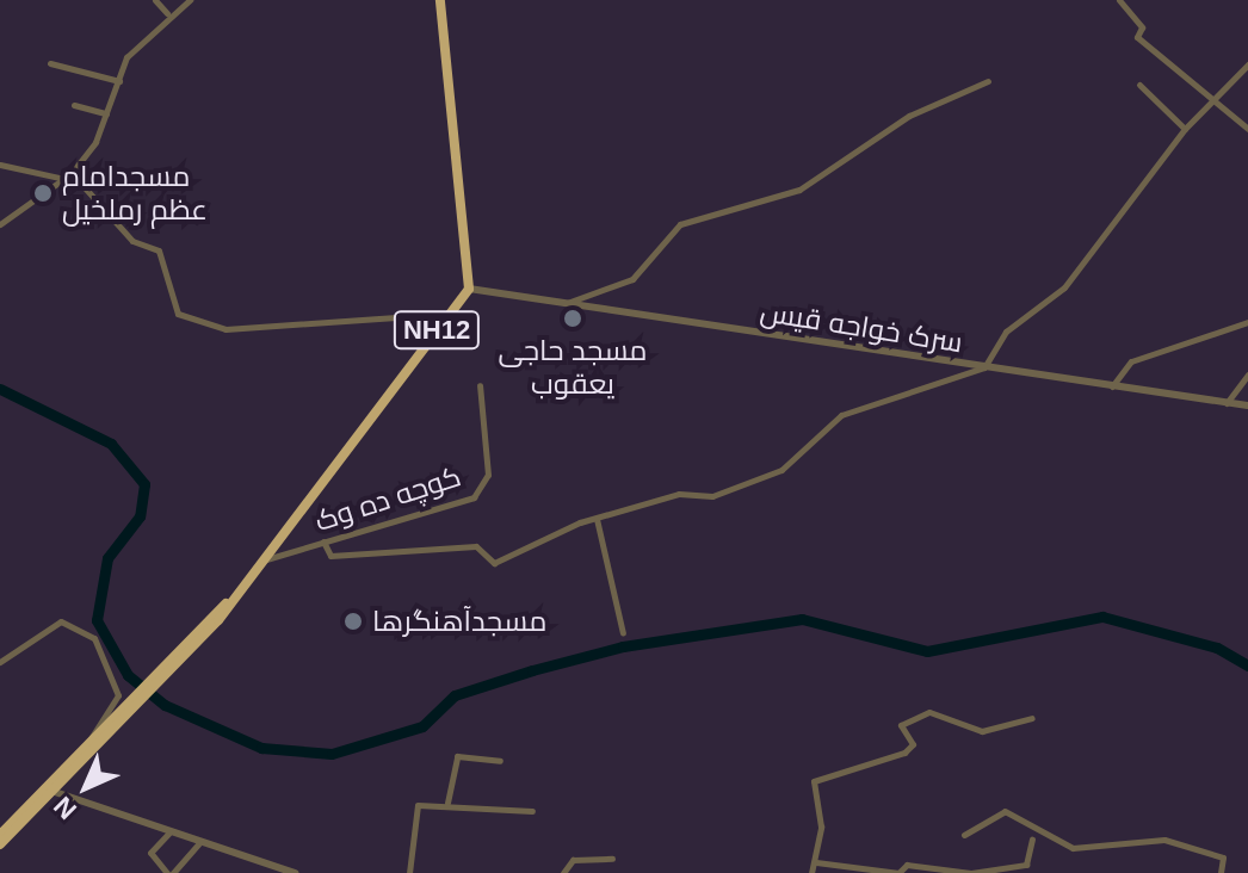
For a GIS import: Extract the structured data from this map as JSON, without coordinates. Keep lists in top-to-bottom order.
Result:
{
  "streets": {
    "highway": ["NH12"],
    "street": ["سرک خواجه قیس", "کوچه ده وک"]
  },
  "crossings": [
    ["سرک خواجه قیس", "NH12"],
    ["NH12", "کوچه ده وک"]
  ],
  "places": ["مسجدامام عظم رملخیل", "مسجد حاجی یعقوب", "مسجدآهنگرها"],
  "north": "bottom left"
}
